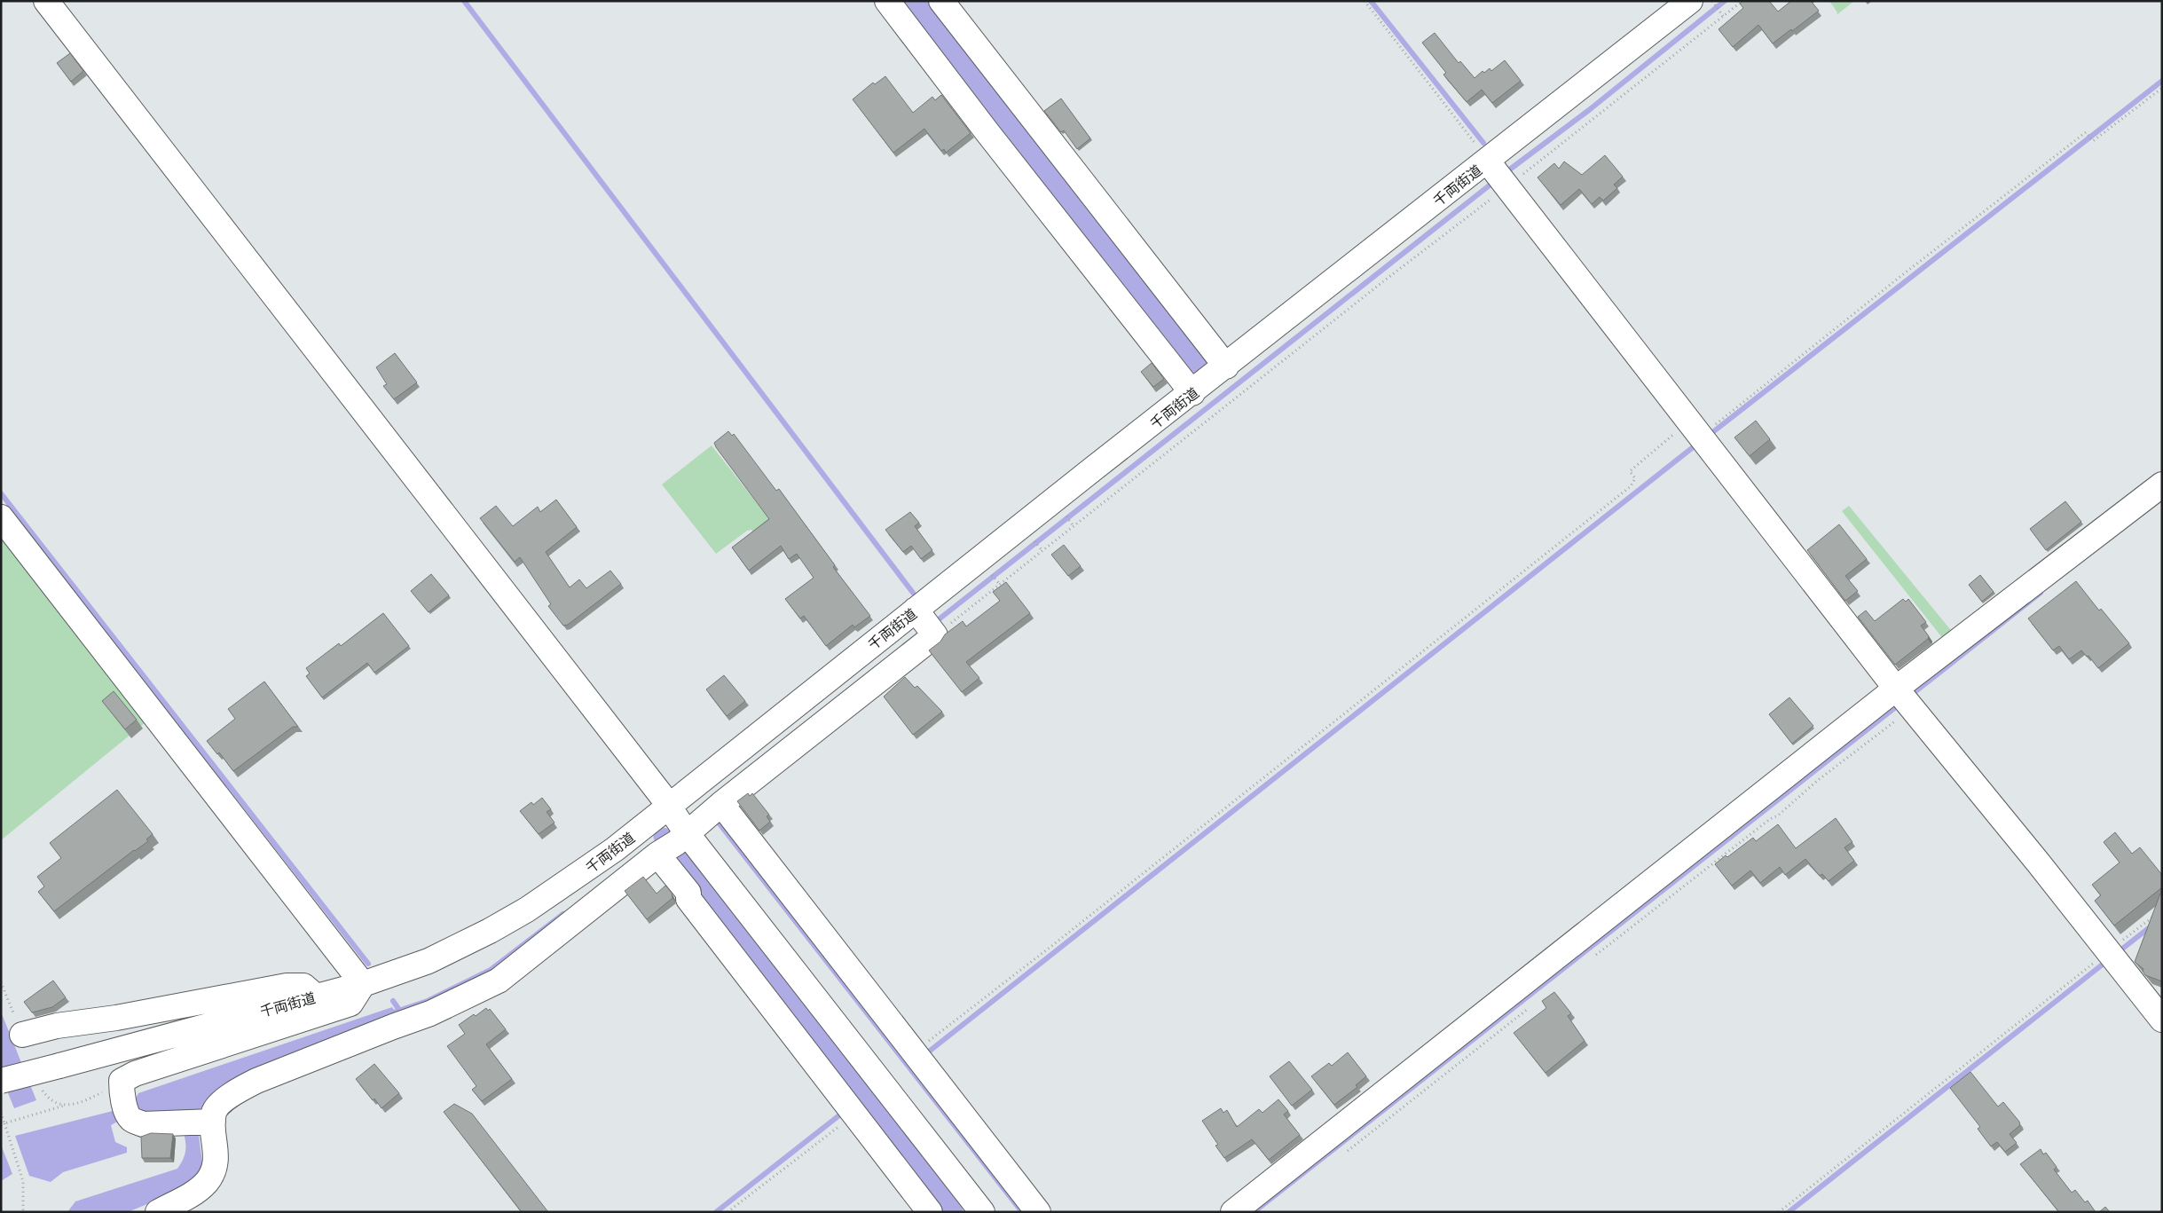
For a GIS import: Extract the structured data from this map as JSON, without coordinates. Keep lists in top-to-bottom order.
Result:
{
  "streets": {
    "street": ["千両街道"]
  }
}
